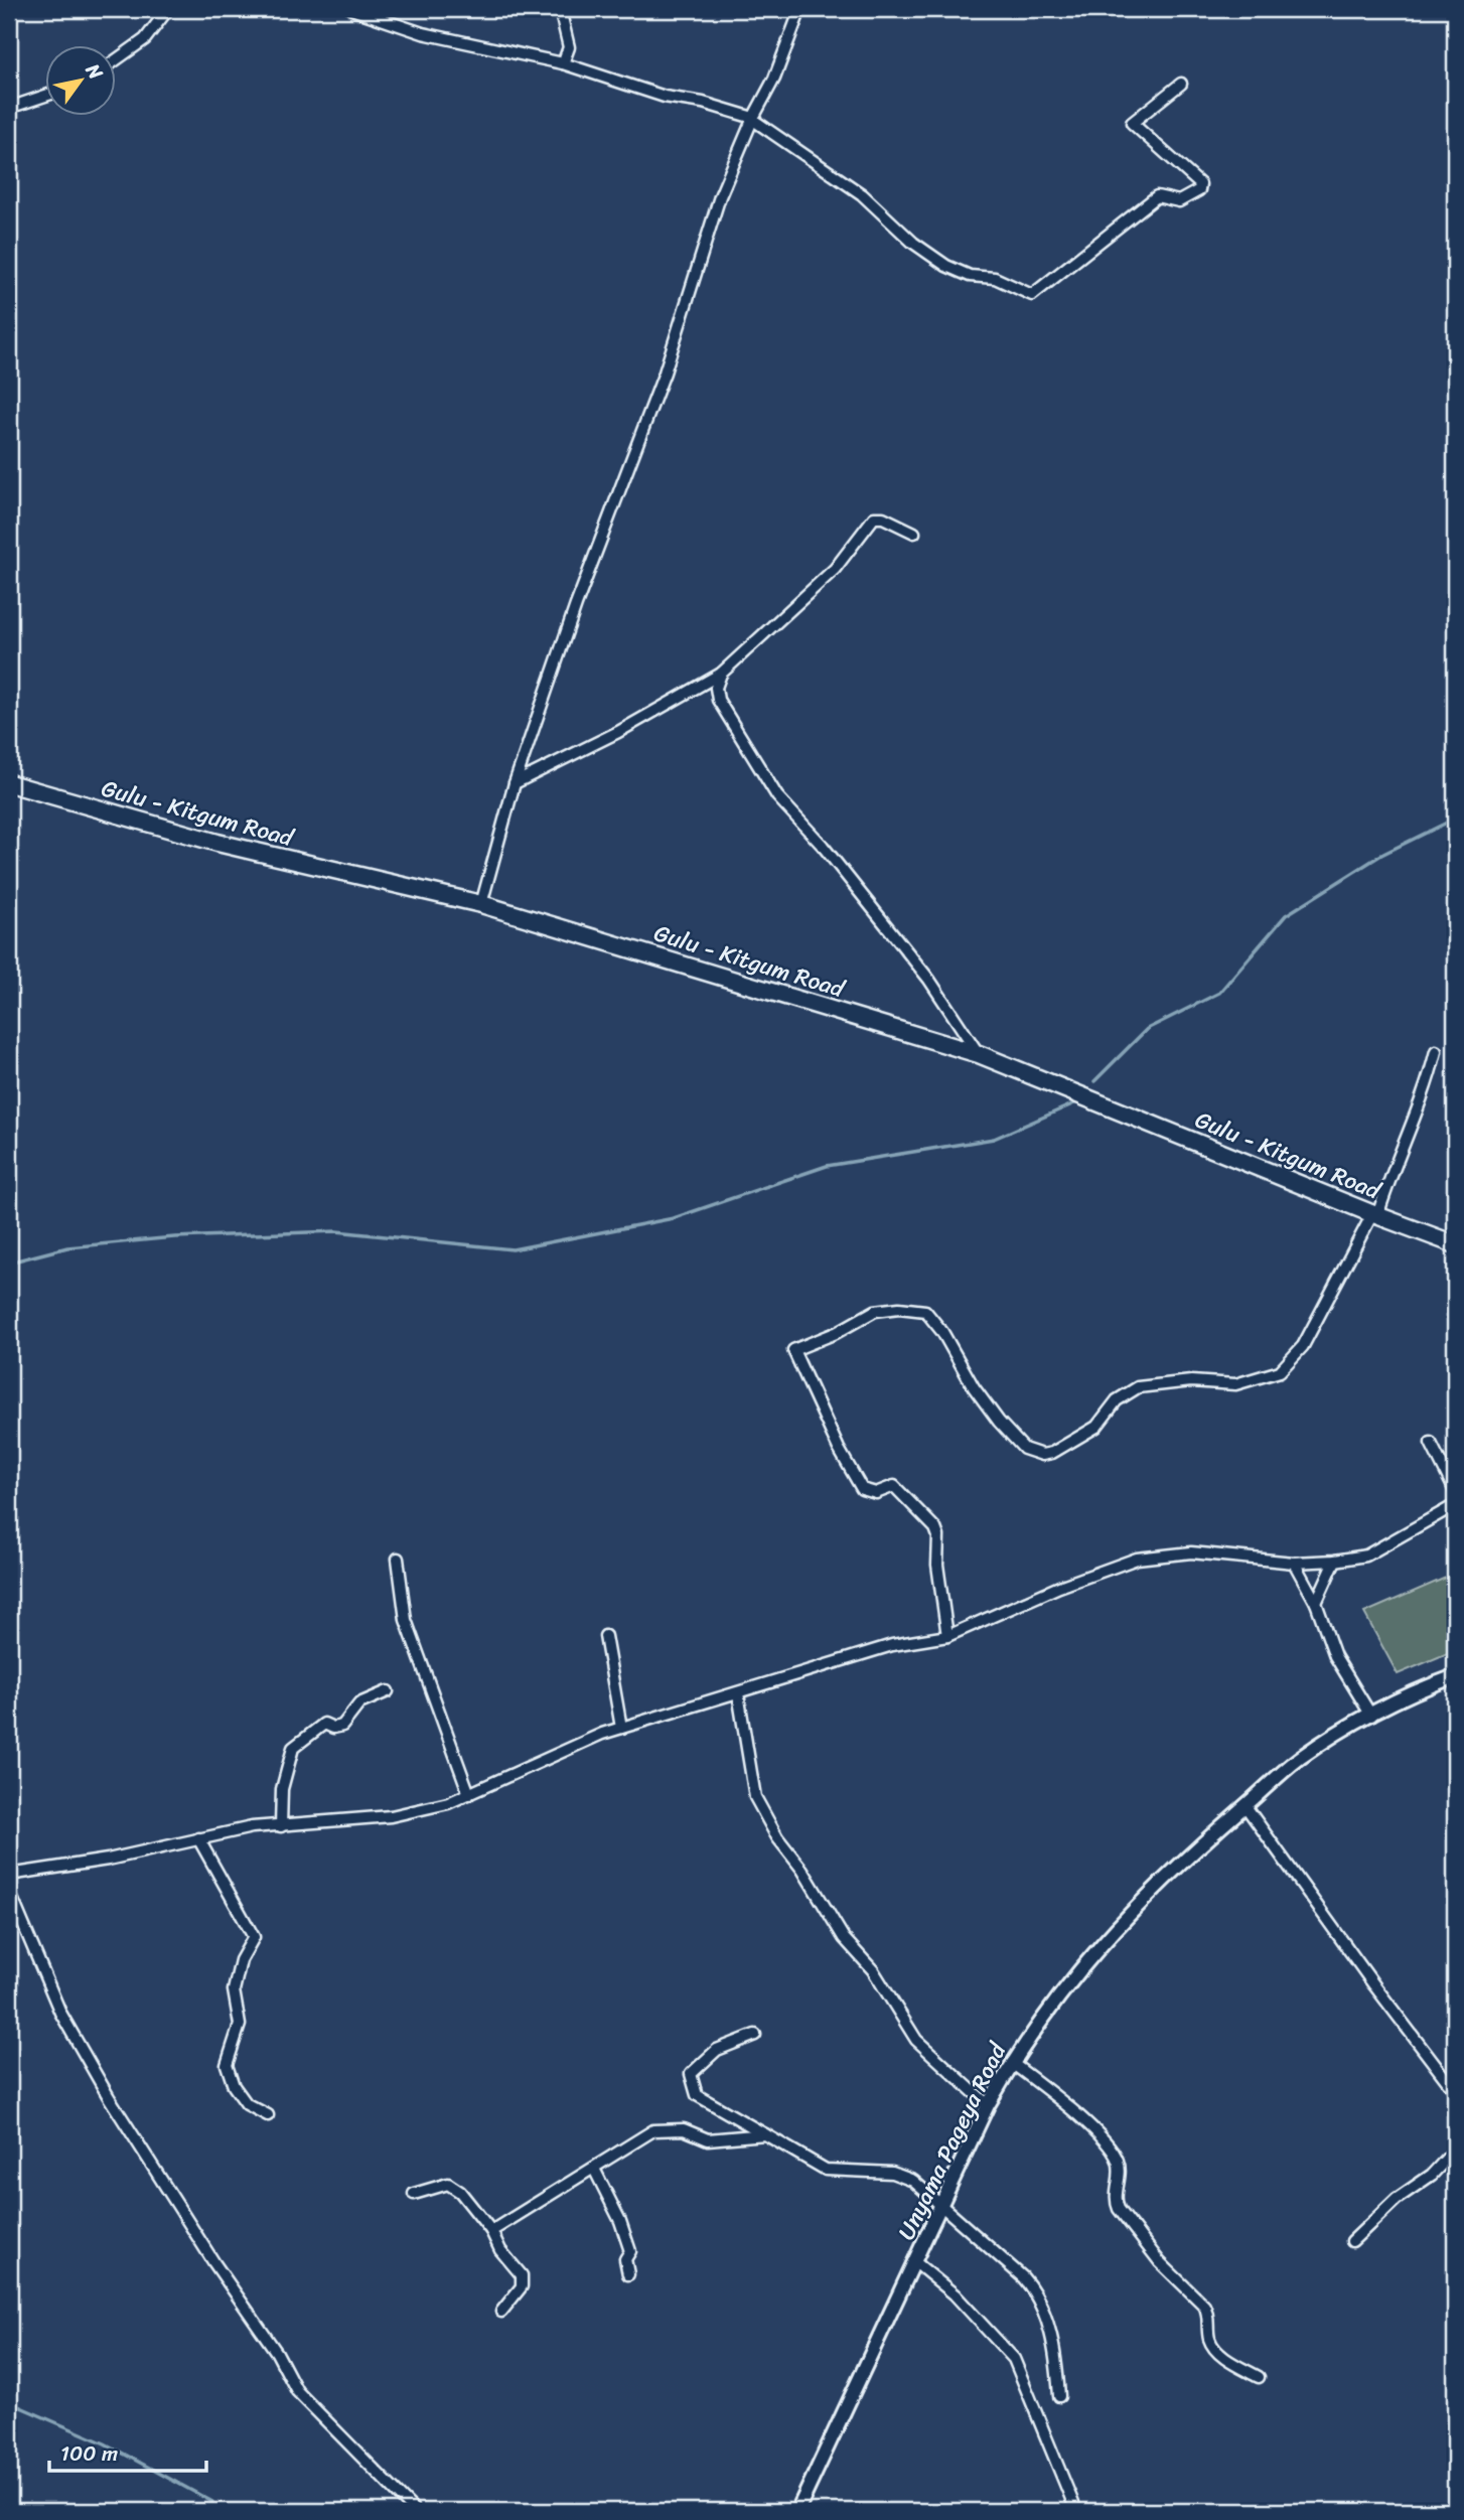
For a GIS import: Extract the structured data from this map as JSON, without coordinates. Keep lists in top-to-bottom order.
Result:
{
  "streets": {
    "main road": ["Gulu - Kitgum Road"],
    "street": ["Unyama Pageya Road"]
  },
  "scale_bar": "100 m",
  "north": "top right"
}
